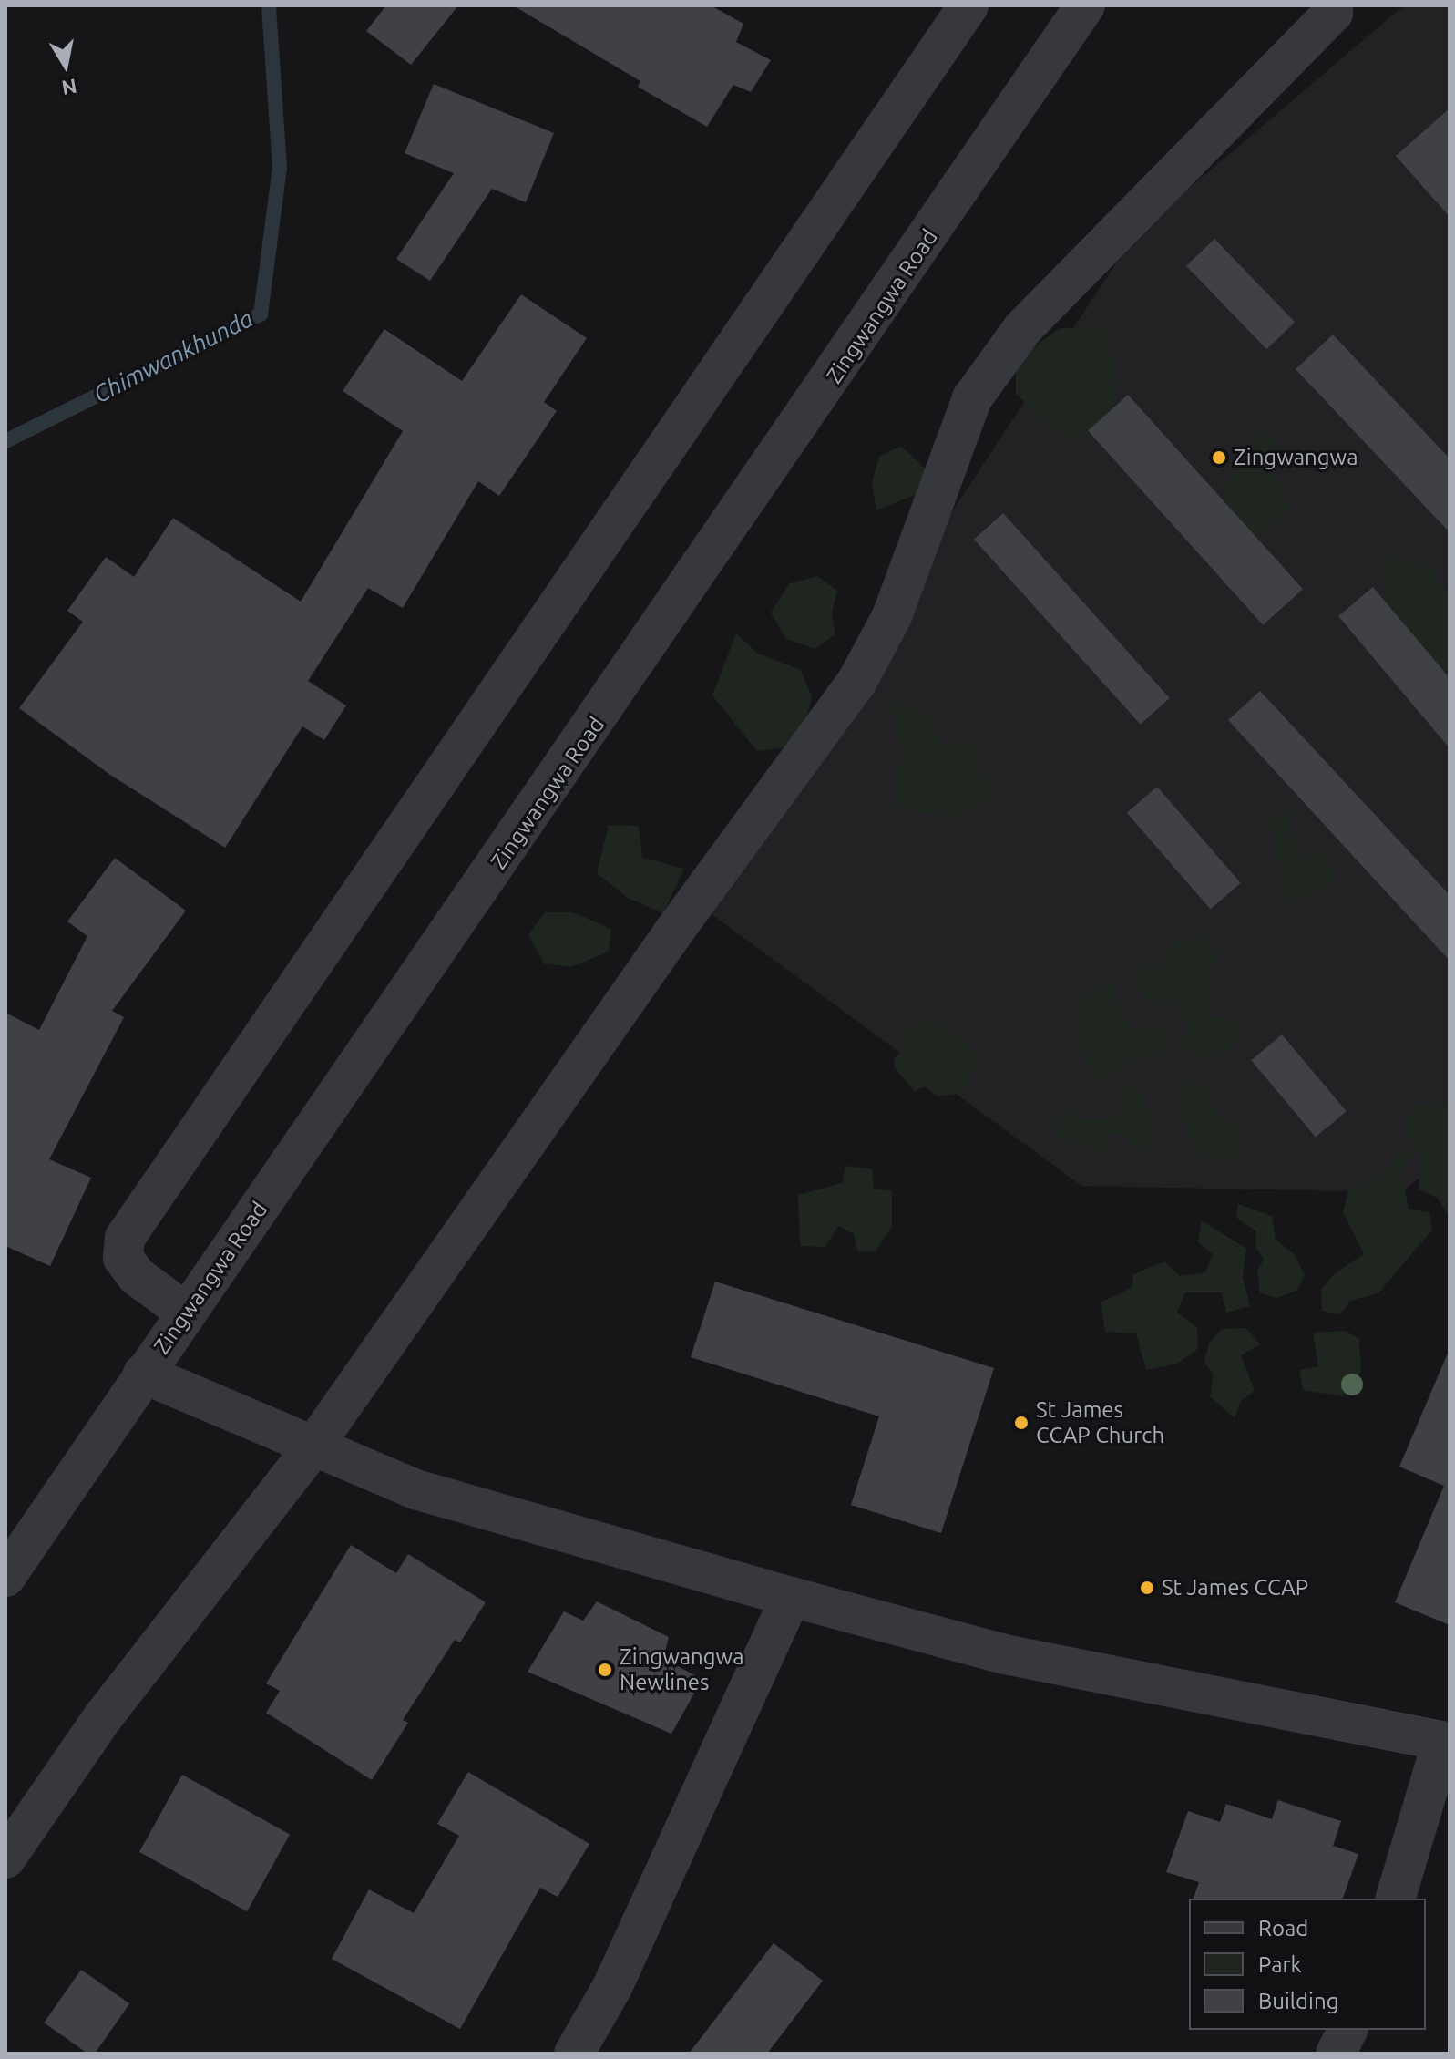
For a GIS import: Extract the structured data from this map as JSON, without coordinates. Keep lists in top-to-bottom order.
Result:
{
  "streets": {
    "street": ["Zingwangwa Road"]
  },
  "water": ["Chimwankhunda"],
  "places": [
    "Zingwangwa",
    "St James CCAP Church",
    "St James CCAP",
    "Zingwangwa Newlines"
  ],
  "legend": ["Road", "Park", "Building"],
  "north": "bottom"
}
